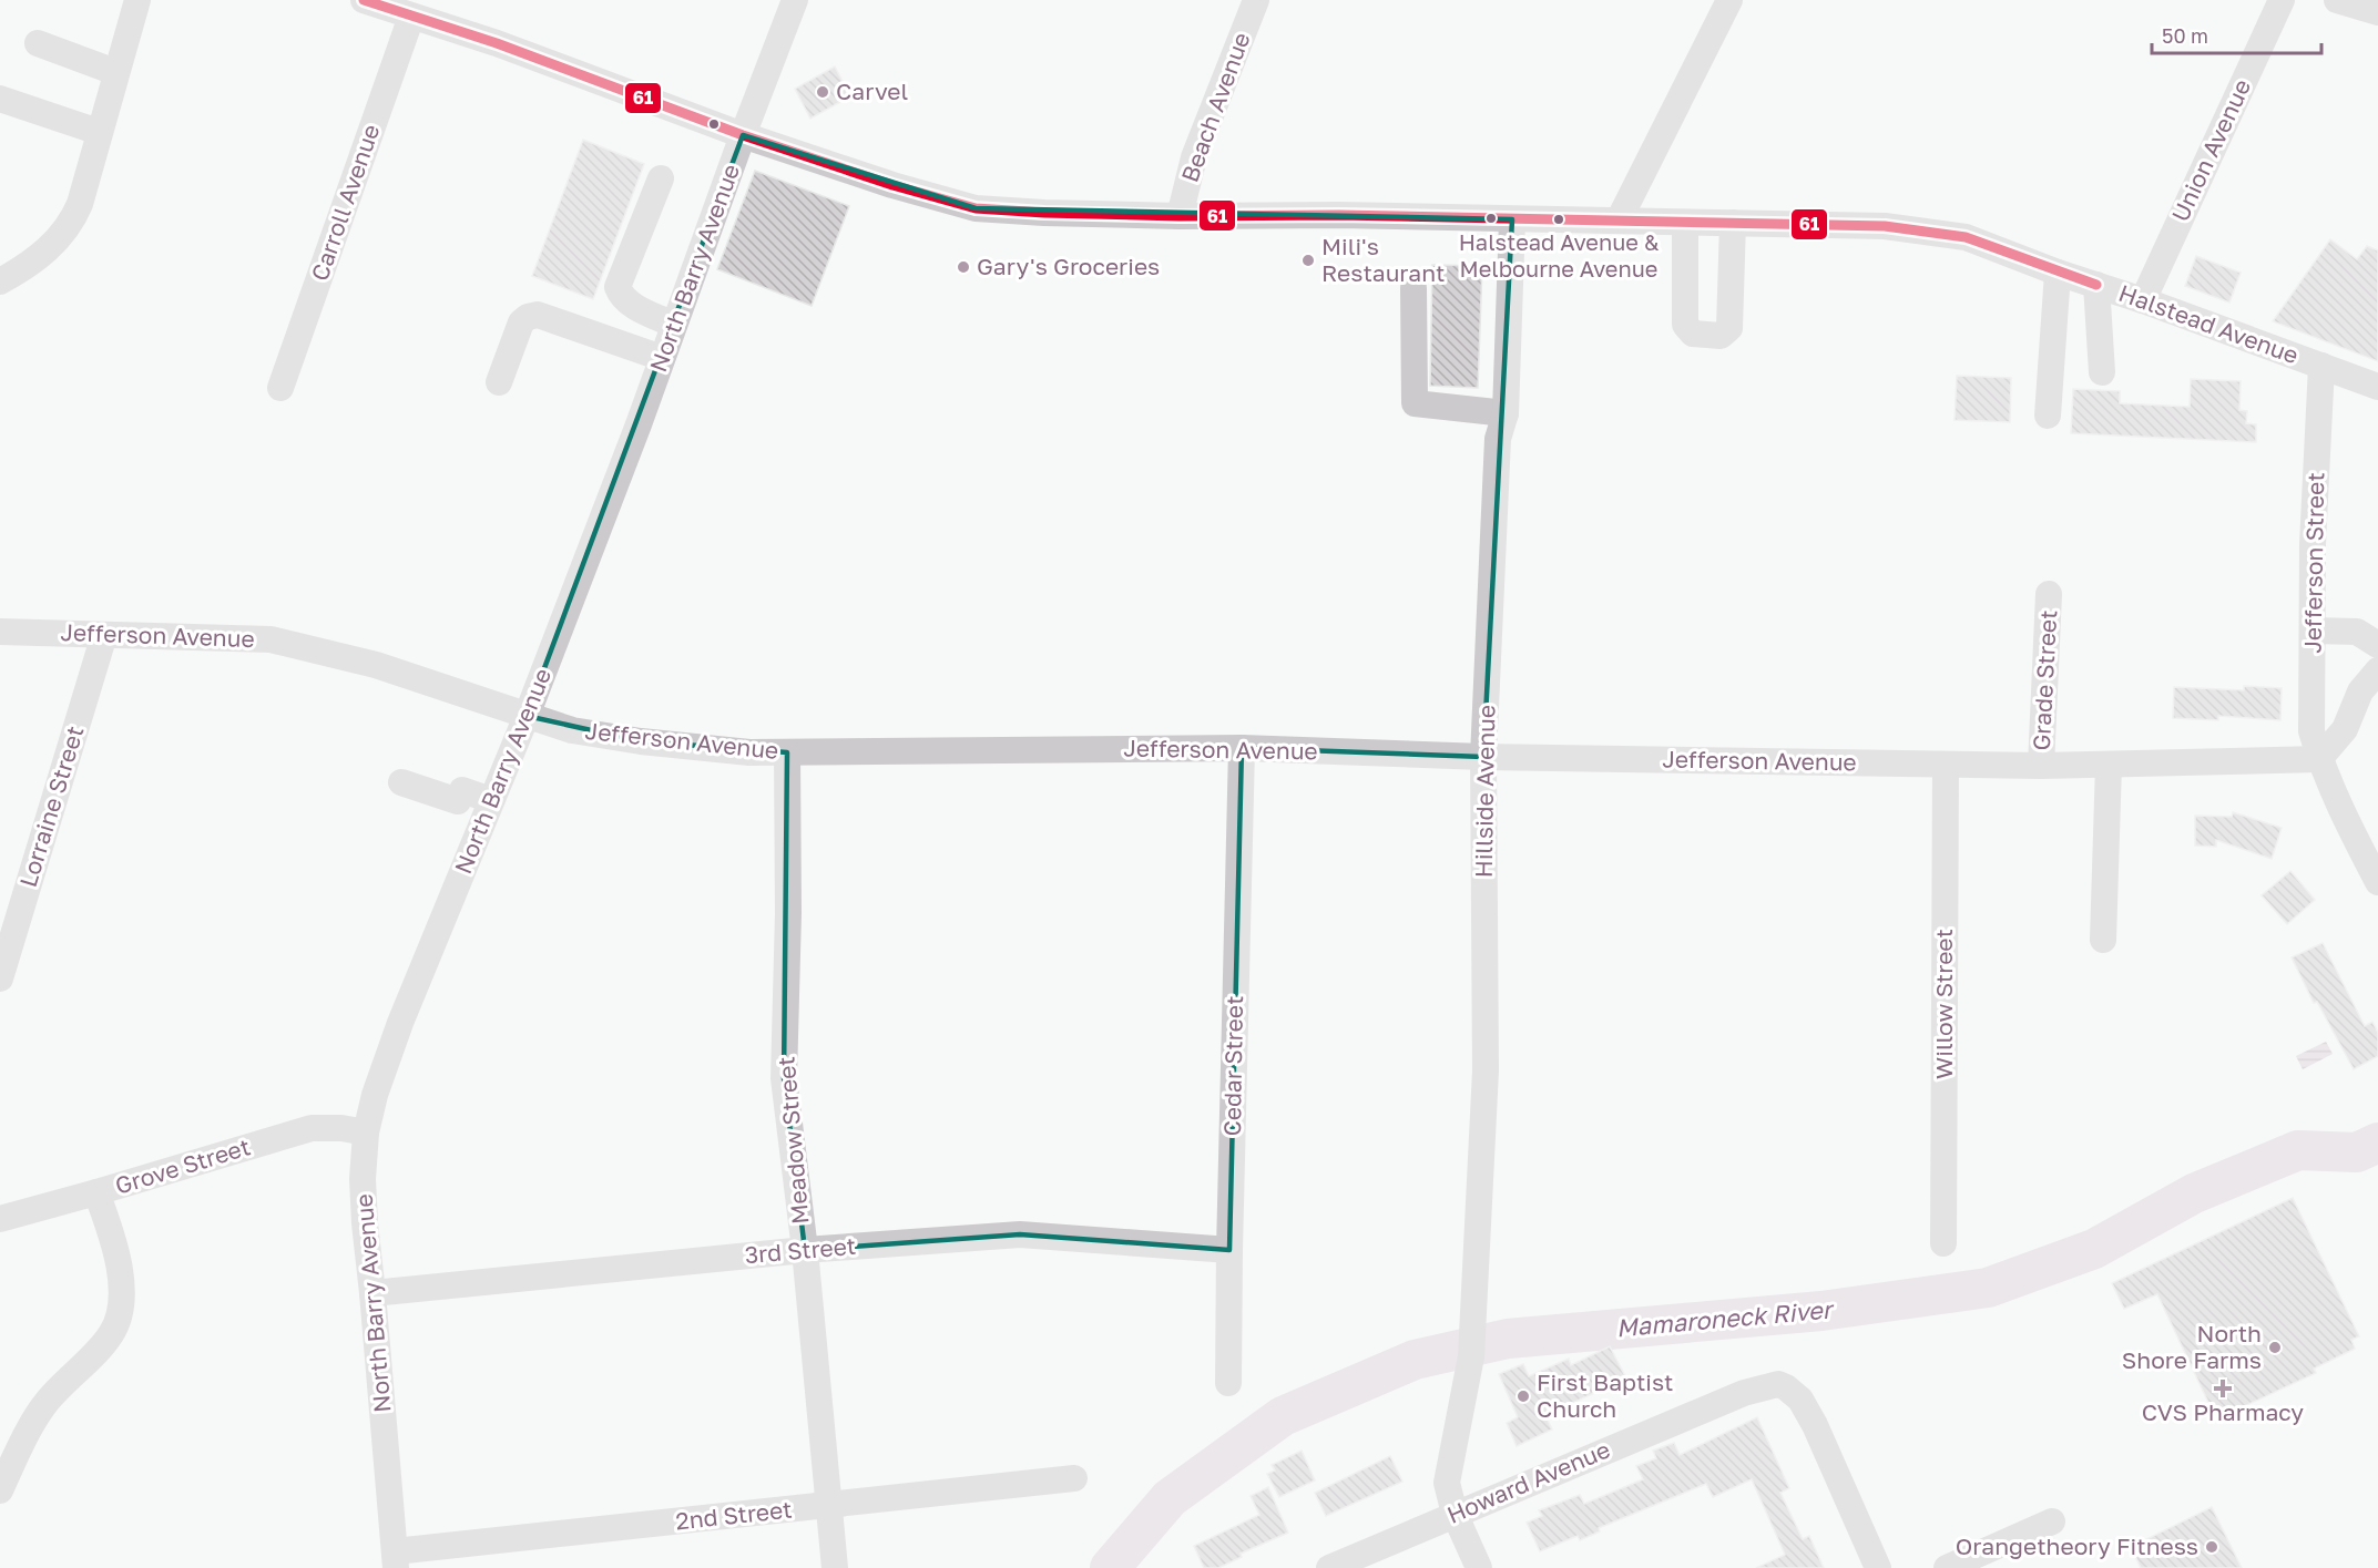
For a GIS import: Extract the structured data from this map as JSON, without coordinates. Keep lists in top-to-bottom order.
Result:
{
  "streets": {
    "street": [
      "Beach Avenue",
      "Union Avenue",
      "Carroll Avenue",
      "North Barry Avenue",
      "Halstead Avenue",
      "Jefferson Street",
      "Jefferson Avenue",
      "Grade Street",
      "Hillside Avenue",
      "Lorraine Street",
      "Willow Street",
      "Cedar Street",
      "Meadow Street",
      "Grove Street",
      "3rd Street",
      "Howard Avenue",
      "2nd Street"
    ]
  },
  "crossings": [
    ["Beach Avenue", "Halstead Avenue"],
    ["Union Avenue", "Halstead Avenue"],
    ["Carroll Avenue", "Halstead Avenue"],
    ["North Barry Avenue", "Halstead Avenue"],
    ["North Barry Avenue", "Jefferson Avenue"],
    ["North Barry Avenue", "Grove Street"],
    ["North Barry Avenue", "3rd Street"],
    ["North Barry Avenue", "2nd Street"],
    ["Halstead Avenue", "Jefferson Street"],
    ["Halstead Avenue", "Hillside Avenue"],
    ["Jefferson Street", "Jefferson Avenue"],
    ["Jefferson Avenue", "Grade Street"],
    ["Jefferson Avenue", "Hillside Avenue"],
    ["Jefferson Avenue", "Lorraine Street"],
    ["Jefferson Avenue", "Willow Street"],
    ["Jefferson Avenue", "Cedar Street"],
    ["Jefferson Avenue", "Meadow Street"],
    ["Hillside Avenue", "Howard Avenue"],
    ["Cedar Street", "3rd Street"],
    ["Meadow Street", "3rd Street"],
    ["Meadow Street", "2nd Street"]
  ],
  "water": ["Mamaroneck River"],
  "places": {
    "other": [
      "Carvel",
      "Halstead Avenue & Melbourne Avenue",
      "Mili's Restaurant",
      "Gary's Groceries",
      "North Shore Farms",
      "First Baptist Church",
      "Orangetheory Fitness"
    ],
    "health": ["CVS Pharmacy"]
  },
  "lines": ["transit line 61"],
  "scale_bar": "50 m"
}
